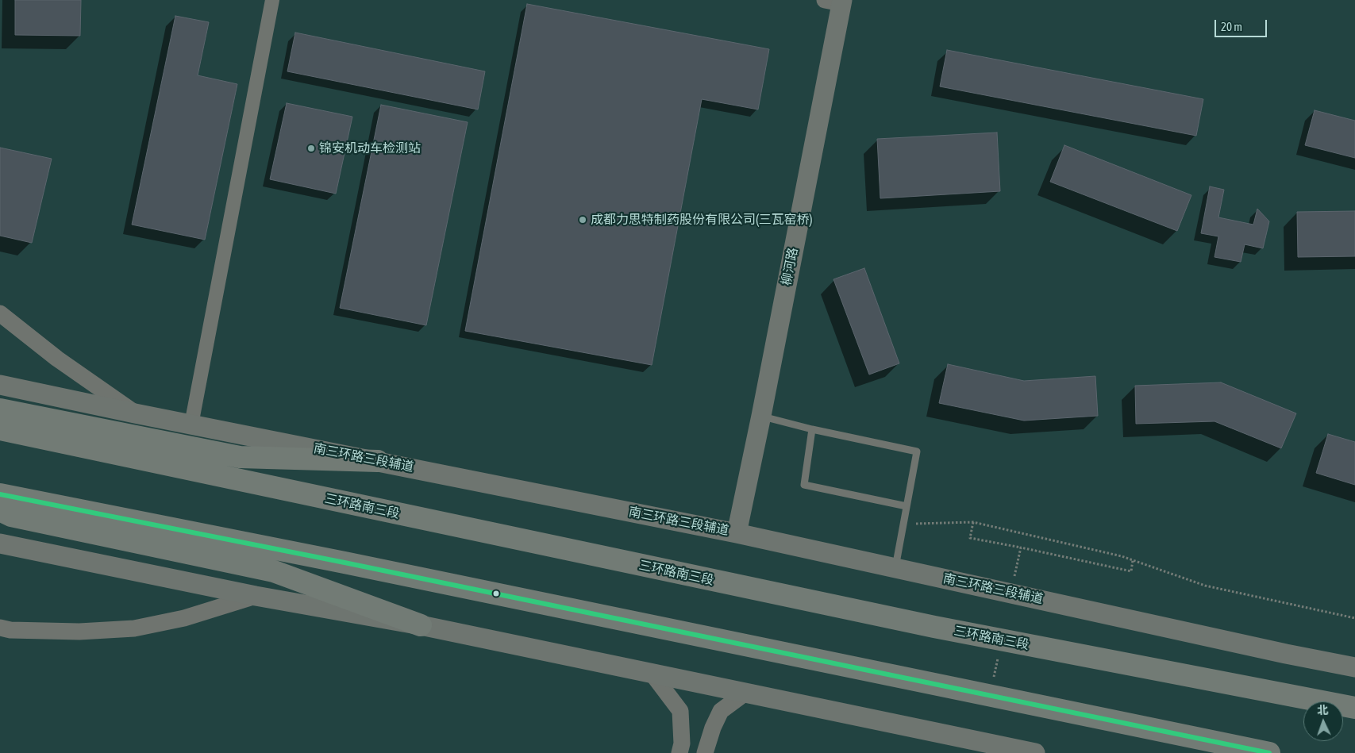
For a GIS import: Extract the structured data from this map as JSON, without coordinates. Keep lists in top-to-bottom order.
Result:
{
  "streets": {
    "highway": ["三环路南三段"],
    "main road": ["柳河路", "南三环路三段辅道"]
  },
  "crossings": [
    ["柳河路", "南三环路三段辅道"]
  ],
  "places": ["锦安机动车检测站", "成都力思特制药股份有限公司(三瓦窑桥)"],
  "scale_bar": "20 m",
  "north": "top"
}
